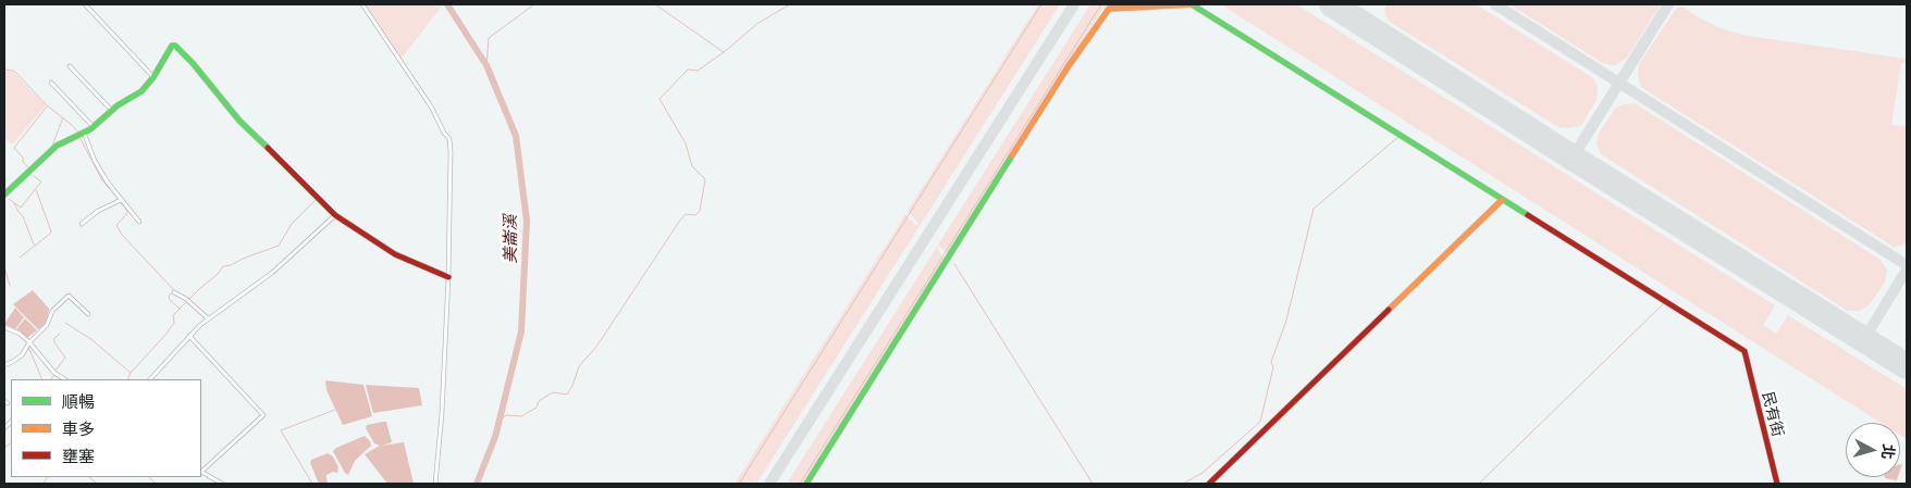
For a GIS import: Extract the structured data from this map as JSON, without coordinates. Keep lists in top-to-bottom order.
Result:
{
  "streets": {
    "street": ["民有街"]
  },
  "water": ["美崙溪"],
  "legend": ["順暢", "車多", "壅塞"],
  "north": "right"
}
